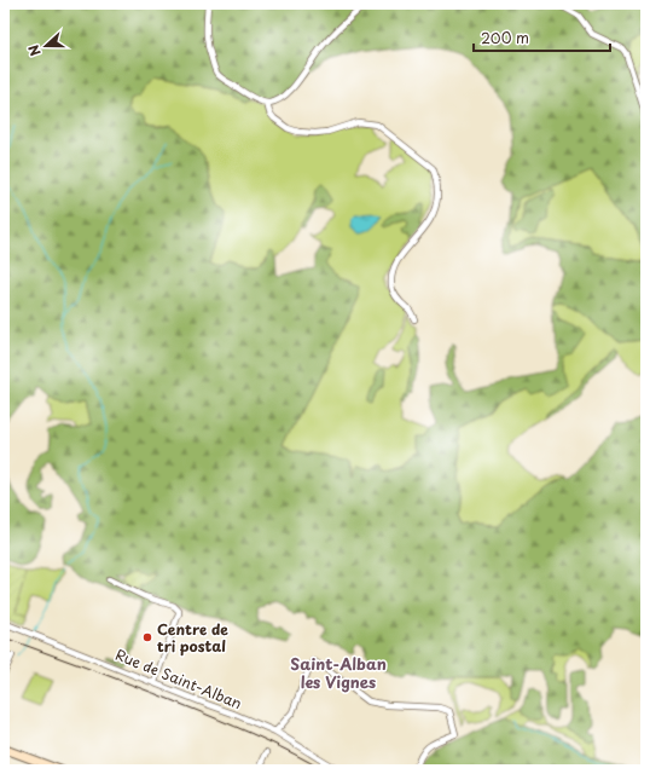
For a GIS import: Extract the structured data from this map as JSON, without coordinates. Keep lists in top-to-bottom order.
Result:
{
  "streets": {
    "street": ["Rue de Saint-Alban"]
  },
  "districts": ["Saint-Alban les Vignes"],
  "places": ["Centre de tri postal"],
  "scale_bar": "200 m",
  "north": "left"
}
